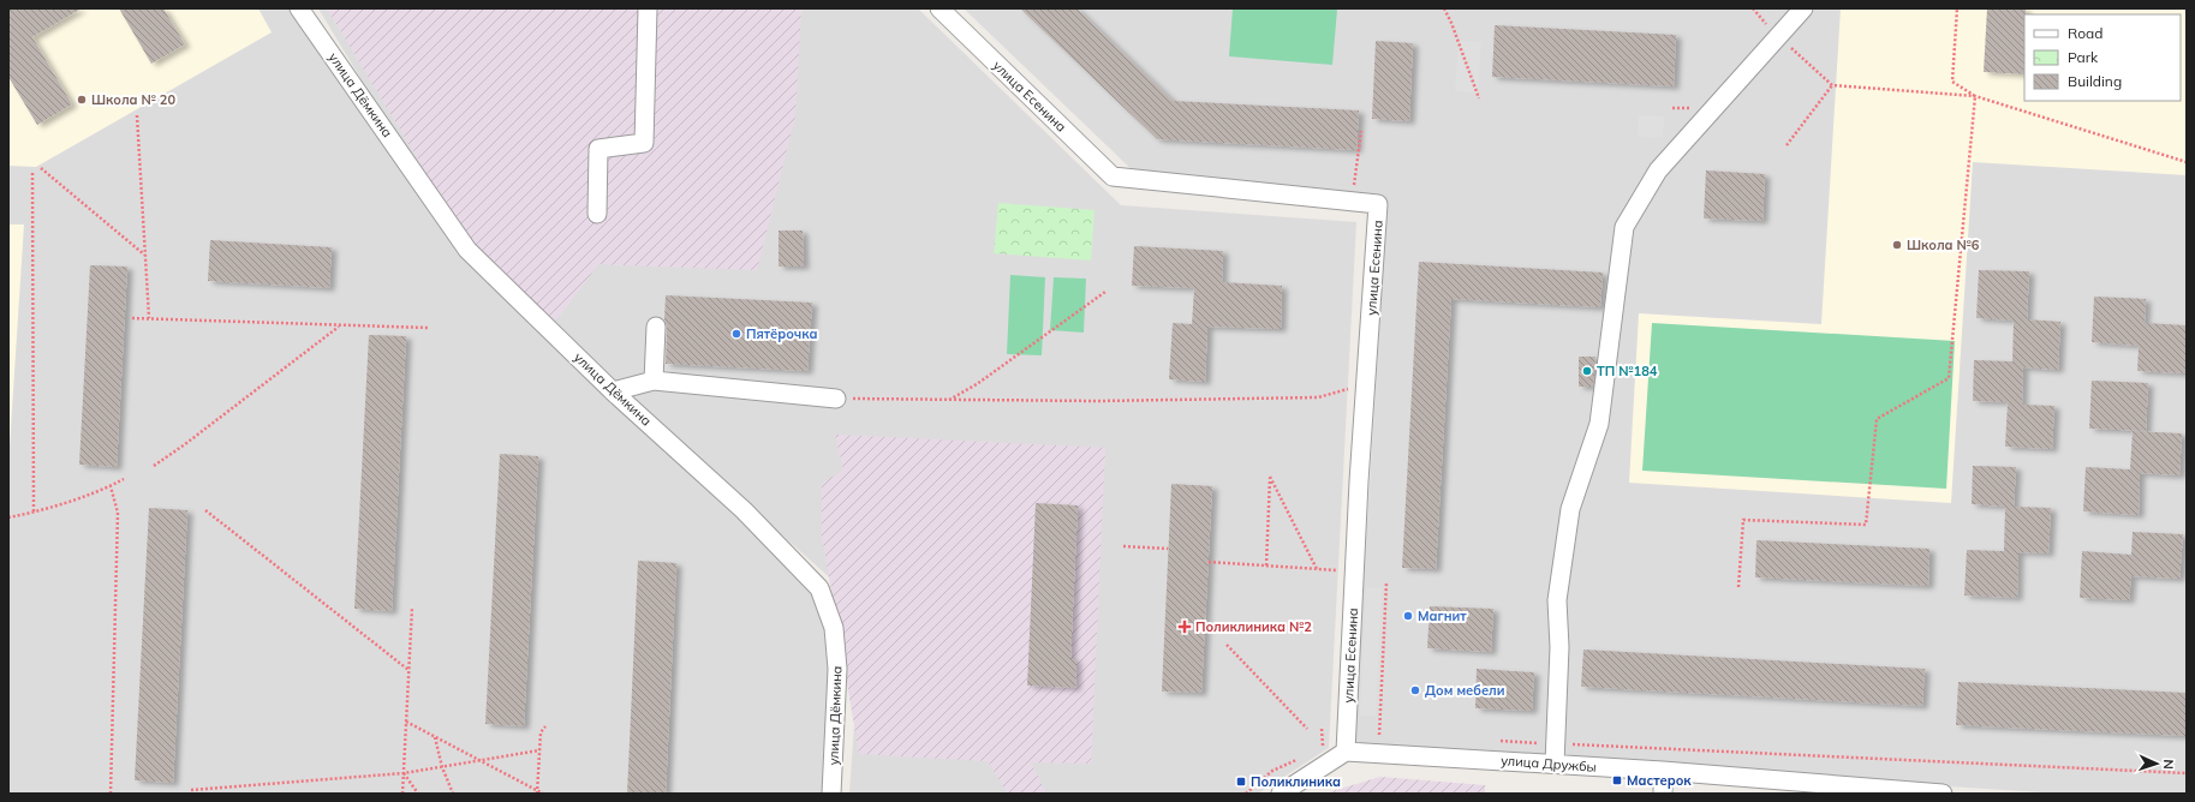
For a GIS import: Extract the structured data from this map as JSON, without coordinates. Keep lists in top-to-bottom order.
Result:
{
  "streets": {
    "street": ["улица Дёмкина", "улица Есенина", "улица Дружбы"]
  },
  "crossings": [
    ["улица Есенина", "улица Дружбы"]
  ],
  "places": {
    "other": [
      "Школа № 20",
      "Школа №6",
      "Пятёрочка",
      "ТП №184",
      "Магнит",
      "Дом мебели"
    ],
    "health": ["Поликлиника №2"],
    "transit": ["Мастерок", "Поликлиника"]
  },
  "legend": ["Road", "Park", "Building"],
  "north": "right"
}
